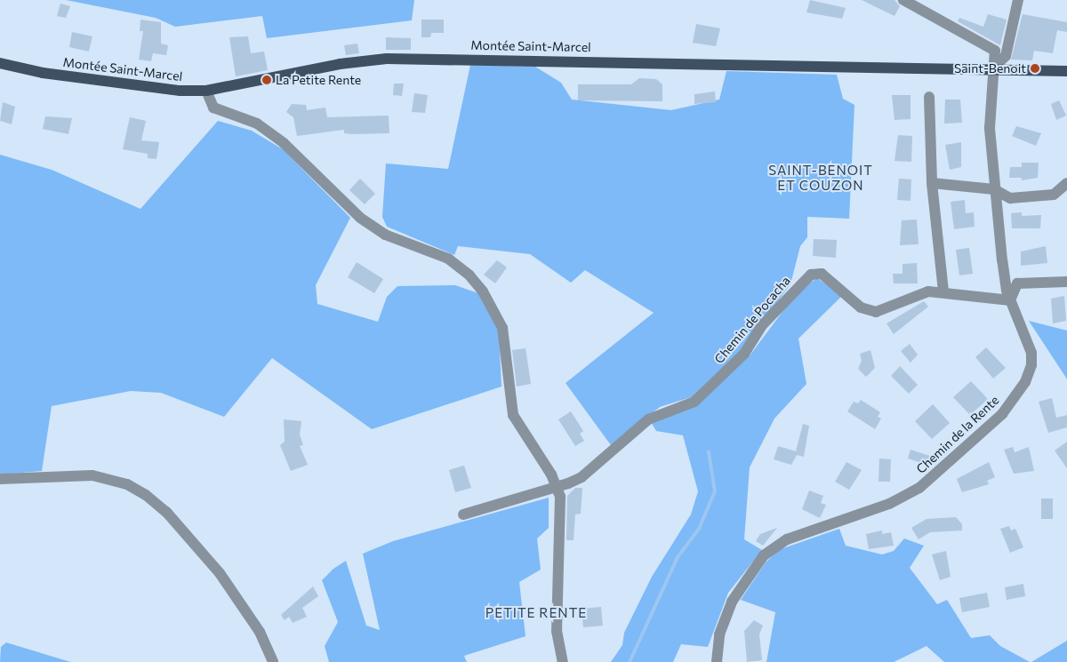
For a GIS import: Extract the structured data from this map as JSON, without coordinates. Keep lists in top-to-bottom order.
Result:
{
  "streets": {
    "main road": ["Montée Saint-Marcel"],
    "street": ["Chemin de Pocacha", "Chemin de la Rente"]
  },
  "crossings": [
    ["Montée Saint-Marcel", "Chemin de la Rente"],
    ["Chemin de Pocacha", "Chemin de la Rente"]
  ],
  "districts": ["SAINT-BENOIT ET COUZON", "PETITE RENTE"],
  "places": ["Saint-Benoit", "La Petite Rente"]
}
